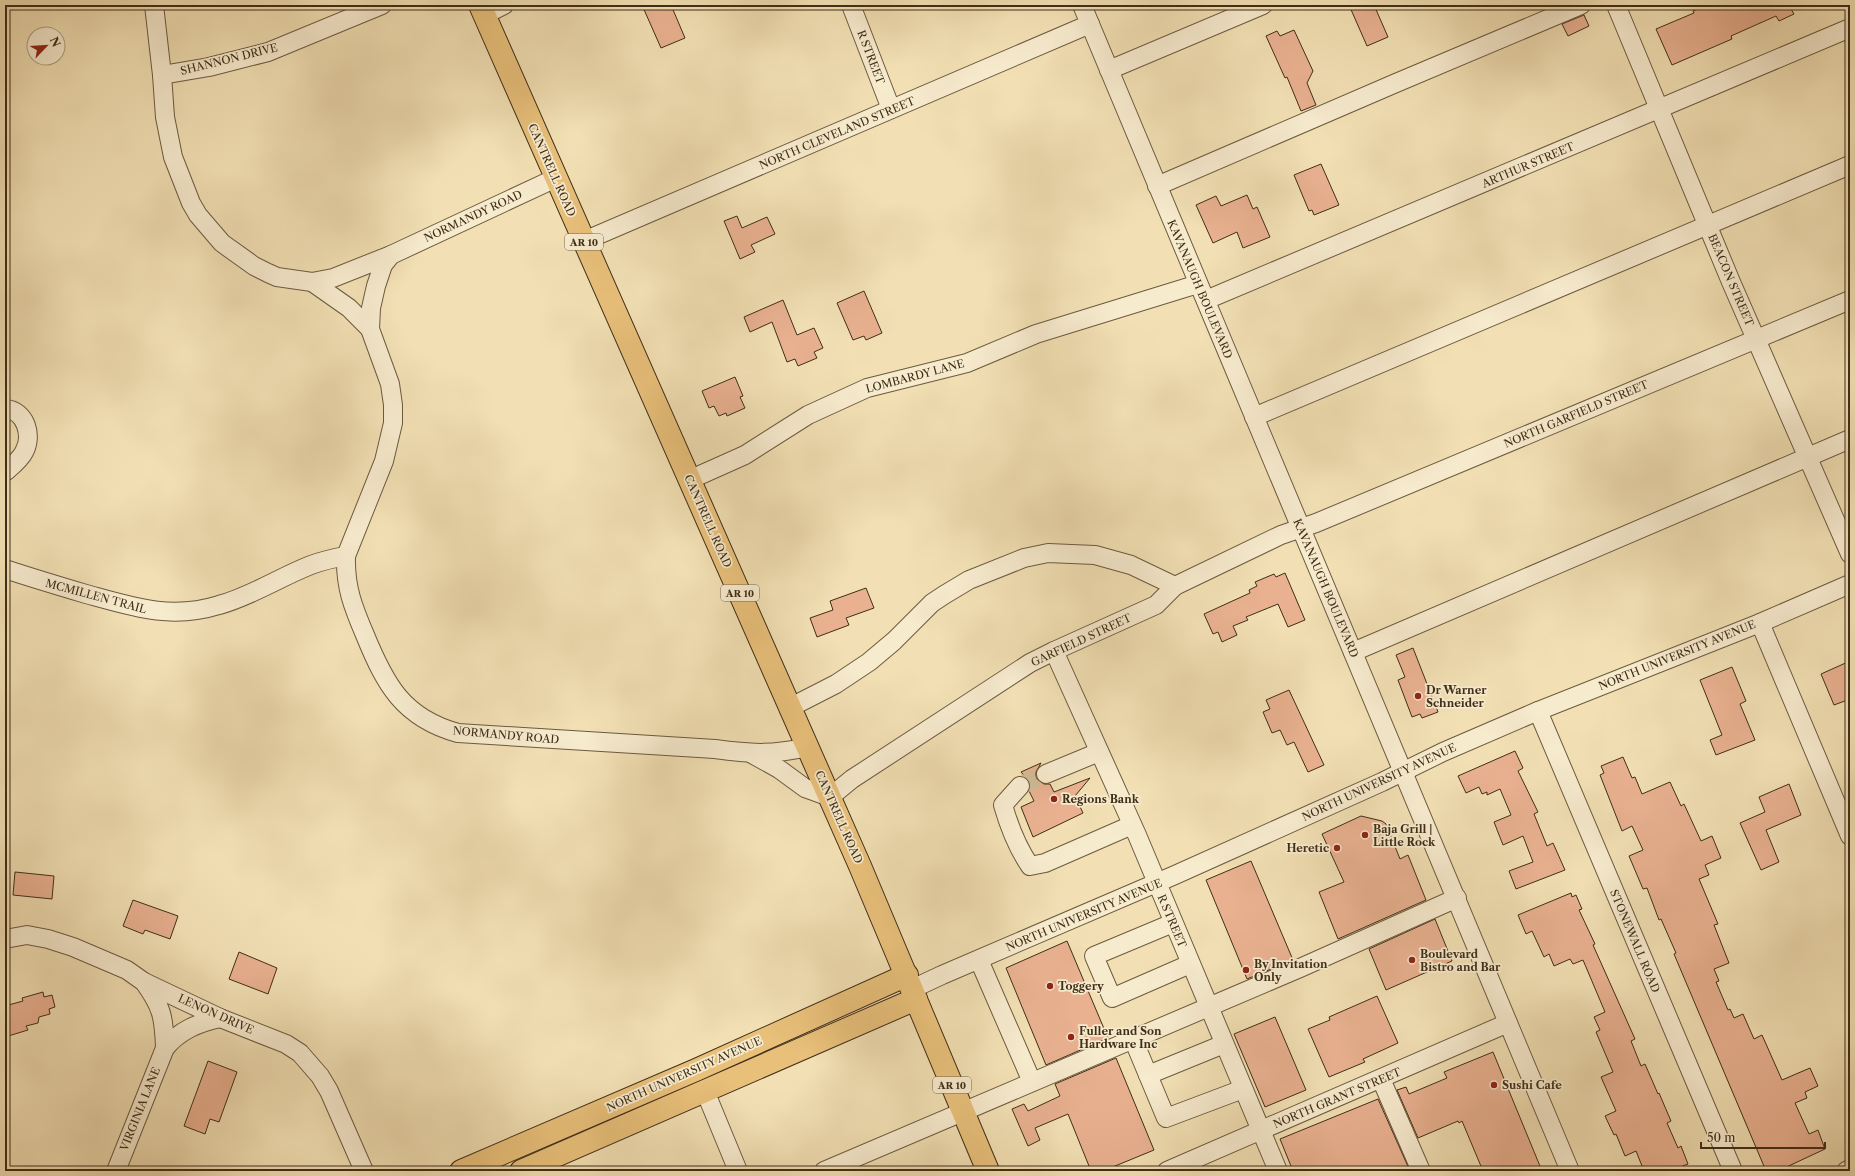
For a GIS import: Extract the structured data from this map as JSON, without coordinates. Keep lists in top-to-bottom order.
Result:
{
  "streets": {
    "main road": ["CANTRELL ROAD", "AR 10", "NORTH UNIVERSITY AVENUE"],
    "street": [
      "R STREET",
      "SHANNON DRIVE",
      "NORTH CLEVELAND STREET",
      "ARTHUR STREET",
      "NORMANDY ROAD",
      "BEACON STREET",
      "KAVANAUGH BOULEVARD",
      "LOMBARDY LANE",
      "NORTH GARFIELD STREET",
      "MCMILLEN TRAIL",
      "GARFIELD STREET",
      "STONEWALL ROAD",
      "LENON DRIVE",
      "NORTH GRANT STREET",
      "VIRGINIA LANE"
    ]
  },
  "crossings": [
    ["R STREET", "NORTH CLEVELAND STREET"],
    ["R STREET", "GARFIELD STREET"],
    ["R STREET", "NORTH UNIVERSITY AVENUE"],
    ["R STREET", "NORTH GRANT STREET"],
    ["NORTH CLEVELAND STREET", "CANTRELL ROAD"],
    ["NORTH CLEVELAND STREET", "KAVANAUGH BOULEVARD"],
    ["ARTHUR STREET", "BEACON STREET"],
    ["ARTHUR STREET", "KAVANAUGH BOULEVARD"],
    ["CANTRELL ROAD", "NORMANDY ROAD"],
    ["CANTRELL ROAD", "LOMBARDY LANE"],
    ["CANTRELL ROAD", "GARFIELD STREET"],
    ["CANTRELL ROAD", "NORTH UNIVERSITY AVENUE"],
    ["NORMANDY ROAD", "MCMILLEN TRAIL"],
    ["NORMANDY ROAD", "GARFIELD STREET"],
    ["BEACON STREET", "NORTH GARFIELD STREET"],
    ["KAVANAUGH BOULEVARD", "LOMBARDY LANE"],
    ["KAVANAUGH BOULEVARD", "NORTH GARFIELD STREET"],
    ["KAVANAUGH BOULEVARD", "GARFIELD STREET"],
    ["KAVANAUGH BOULEVARD", "NORTH UNIVERSITY AVENUE"],
    ["KAVANAUGH BOULEVARD", "NORTH GRANT STREET"],
    ["NORTH GARFIELD STREET", "GARFIELD STREET"],
    ["NORTH UNIVERSITY AVENUE", "STONEWALL ROAD"],
    ["LENON DRIVE", "VIRGINIA LANE"]
  ],
  "places": [
    "Dr Warner Schneider",
    "Regions Bank",
    "Baja Grill | Little Rock",
    "Heretic",
    "Boulevard Bistro and Bar",
    "By Invitation Only",
    "Toggery",
    "Fuller and Son Hardware Inc",
    "Sushi Cafe"
  ],
  "scale_bar": "50 m",
  "north": "top right"
}
